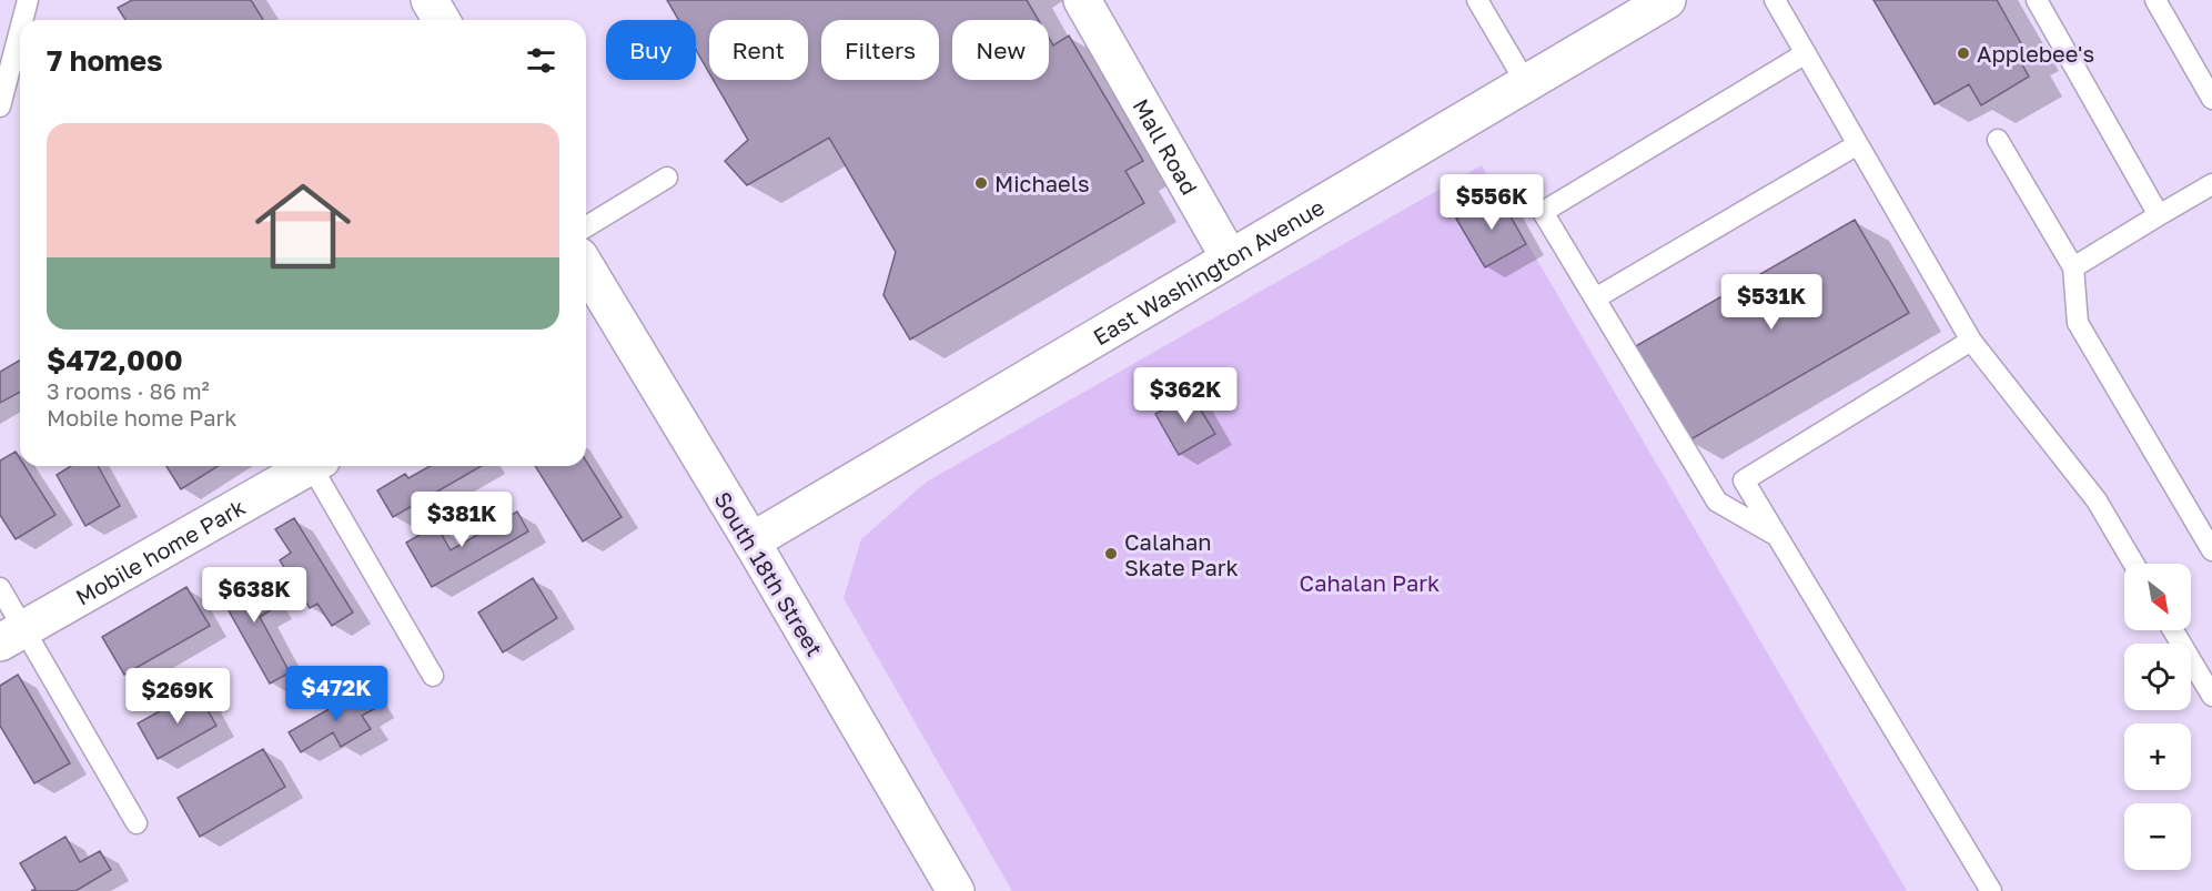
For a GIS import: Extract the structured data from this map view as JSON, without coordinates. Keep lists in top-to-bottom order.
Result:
{
  "streets": {
    "street": [
      "Mall Road",
      "East Washington Avenue",
      "Mobile home Park",
      "South 18th Street"
    ]
  },
  "crossings": [
    ["Mall Road", "East Washington Avenue"],
    ["East Washington Avenue", "South 18th Street"]
  ],
  "parks": ["Cahalan Park"],
  "places": ["Applebee's", "Michaels", "Calahan Skate Park"],
  "north": "bottom right",
  "page": {
    "chip": [
      "Buy",
      "Rent",
      "Filters",
      "New"
    ],
    "heading": "7 homes",
    "list": [
      {
        "name": "$472,000",
        "note": "3 rooms · 86 m² · Mobile home Park"
      }
    ],
    "price": [
      "$556K",
      "$531K",
      "$362K",
      "$381K",
      "$638K",
      "$472K",
      "$269K"
    ],
    "map_buttons": ["+", "−"]
  }
}
